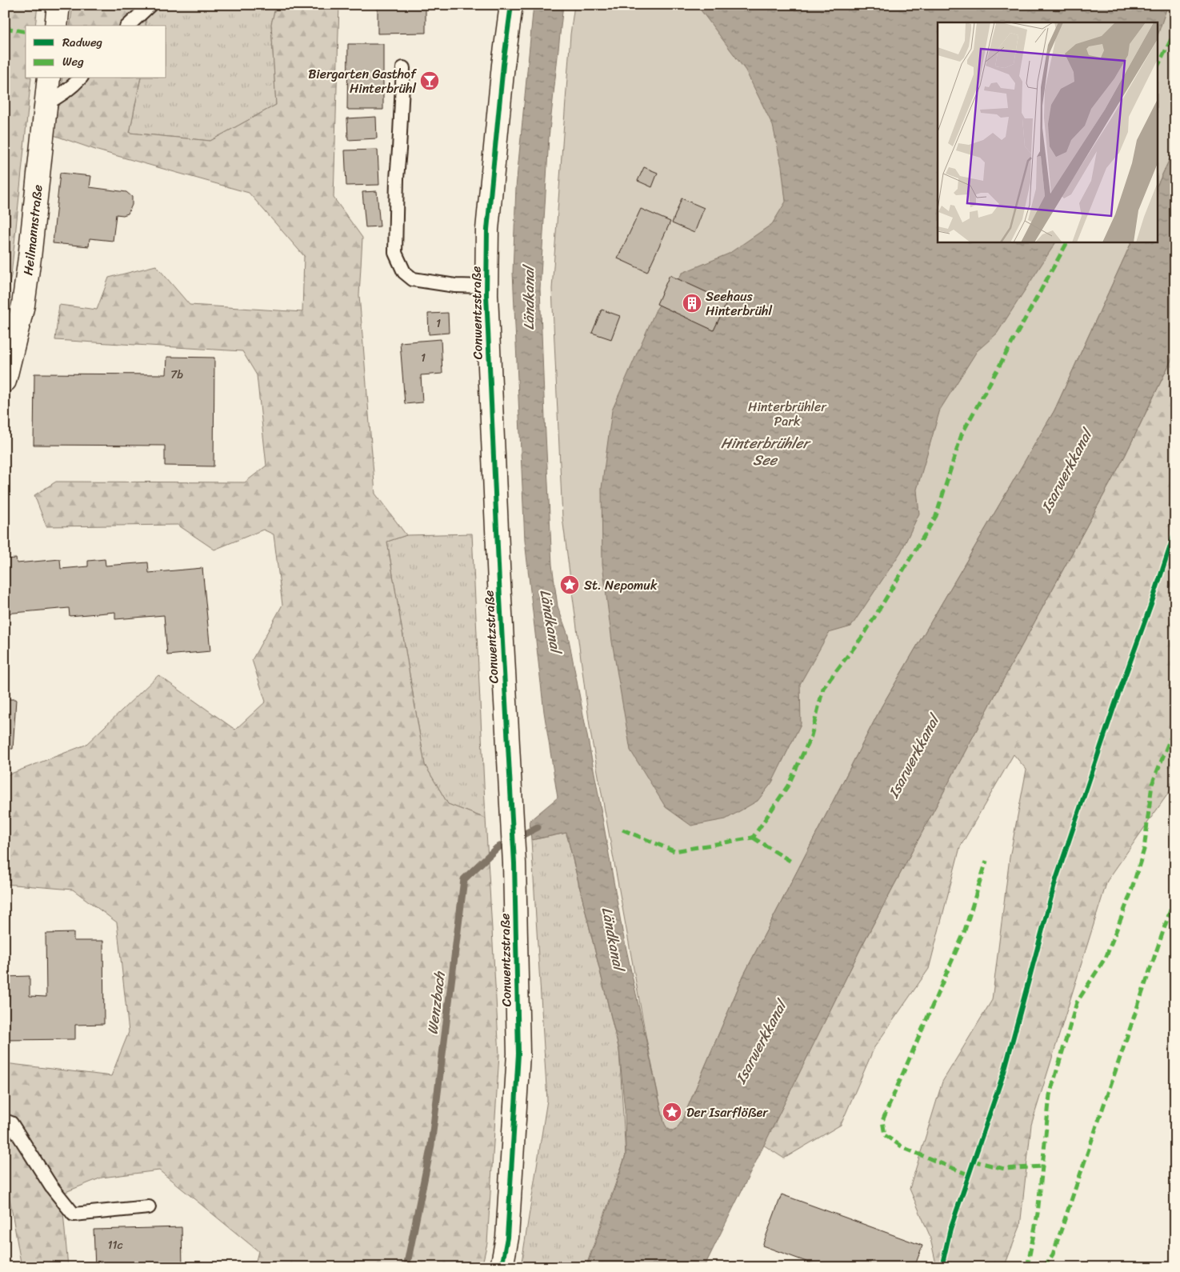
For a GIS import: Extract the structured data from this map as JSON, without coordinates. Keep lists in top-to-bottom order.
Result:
{
  "streets": {
    "street": ["Heilmannstraße", "Conwentzstraße"]
  },
  "water": [
    "Ländkanal",
    "Hinterbrühler See",
    "Isarwerkkanal",
    "Wenzbach"
  ],
  "parks": ["Hinterbrühler Park"],
  "places": {
    "bar": ["Biergarten Gasthof Hinterbrühl"],
    "building": ["Seehaus Hinterbrühl"],
    "place": ["St. Nepomuk", "Der Isarflößer"]
  },
  "house_numbers": [
    "1",
    "1",
    "7b",
    "11c"
  ],
  "legend": ["Radweg", "Weg"]
}
